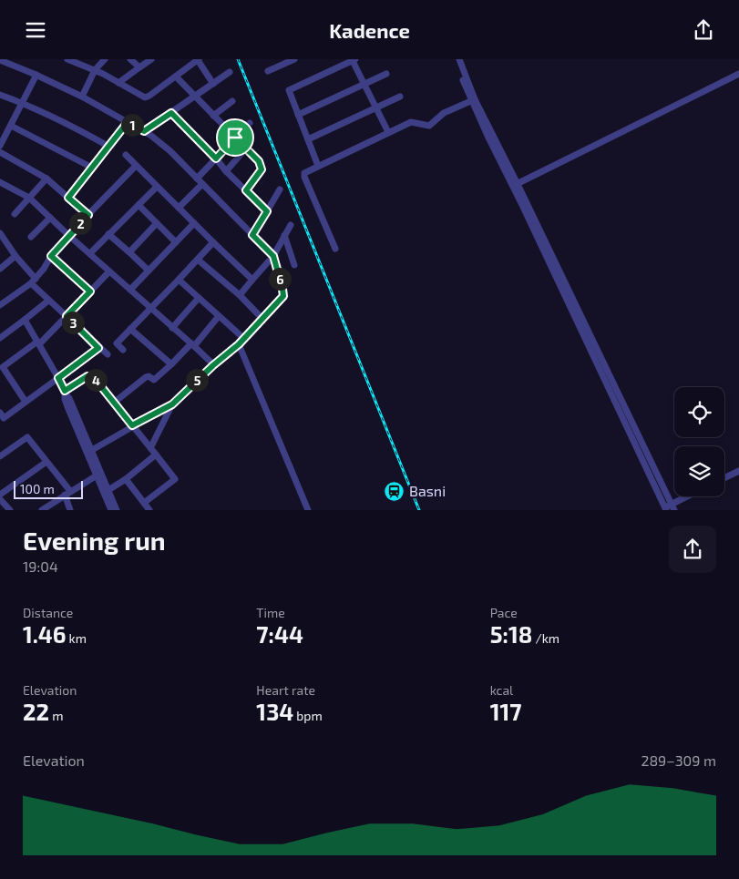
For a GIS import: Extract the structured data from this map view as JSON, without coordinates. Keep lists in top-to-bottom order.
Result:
{
  "places": {
    "station": ["Basni"]
  },
  "scale_bar": "100 m",
  "page": {
    "header": "Kadence",
    "pins": [
      "1",
      "2",
      "6",
      "3",
      "4",
      "5"
    ],
    "scale": "100 m",
    "heading": ["Evening run", "19:04"],
    "stats": [
      ["Distance", "1.46 km"],
      ["Time", "7:44"],
      ["Pace", "5:18 /km"],
      ["Elevation", "22 m"],
      ["Heart rate", "134 bpm"],
      ["kcal", "117"]
    ],
    "chart": ["Elevation", "289–309 m"]
  }
}
